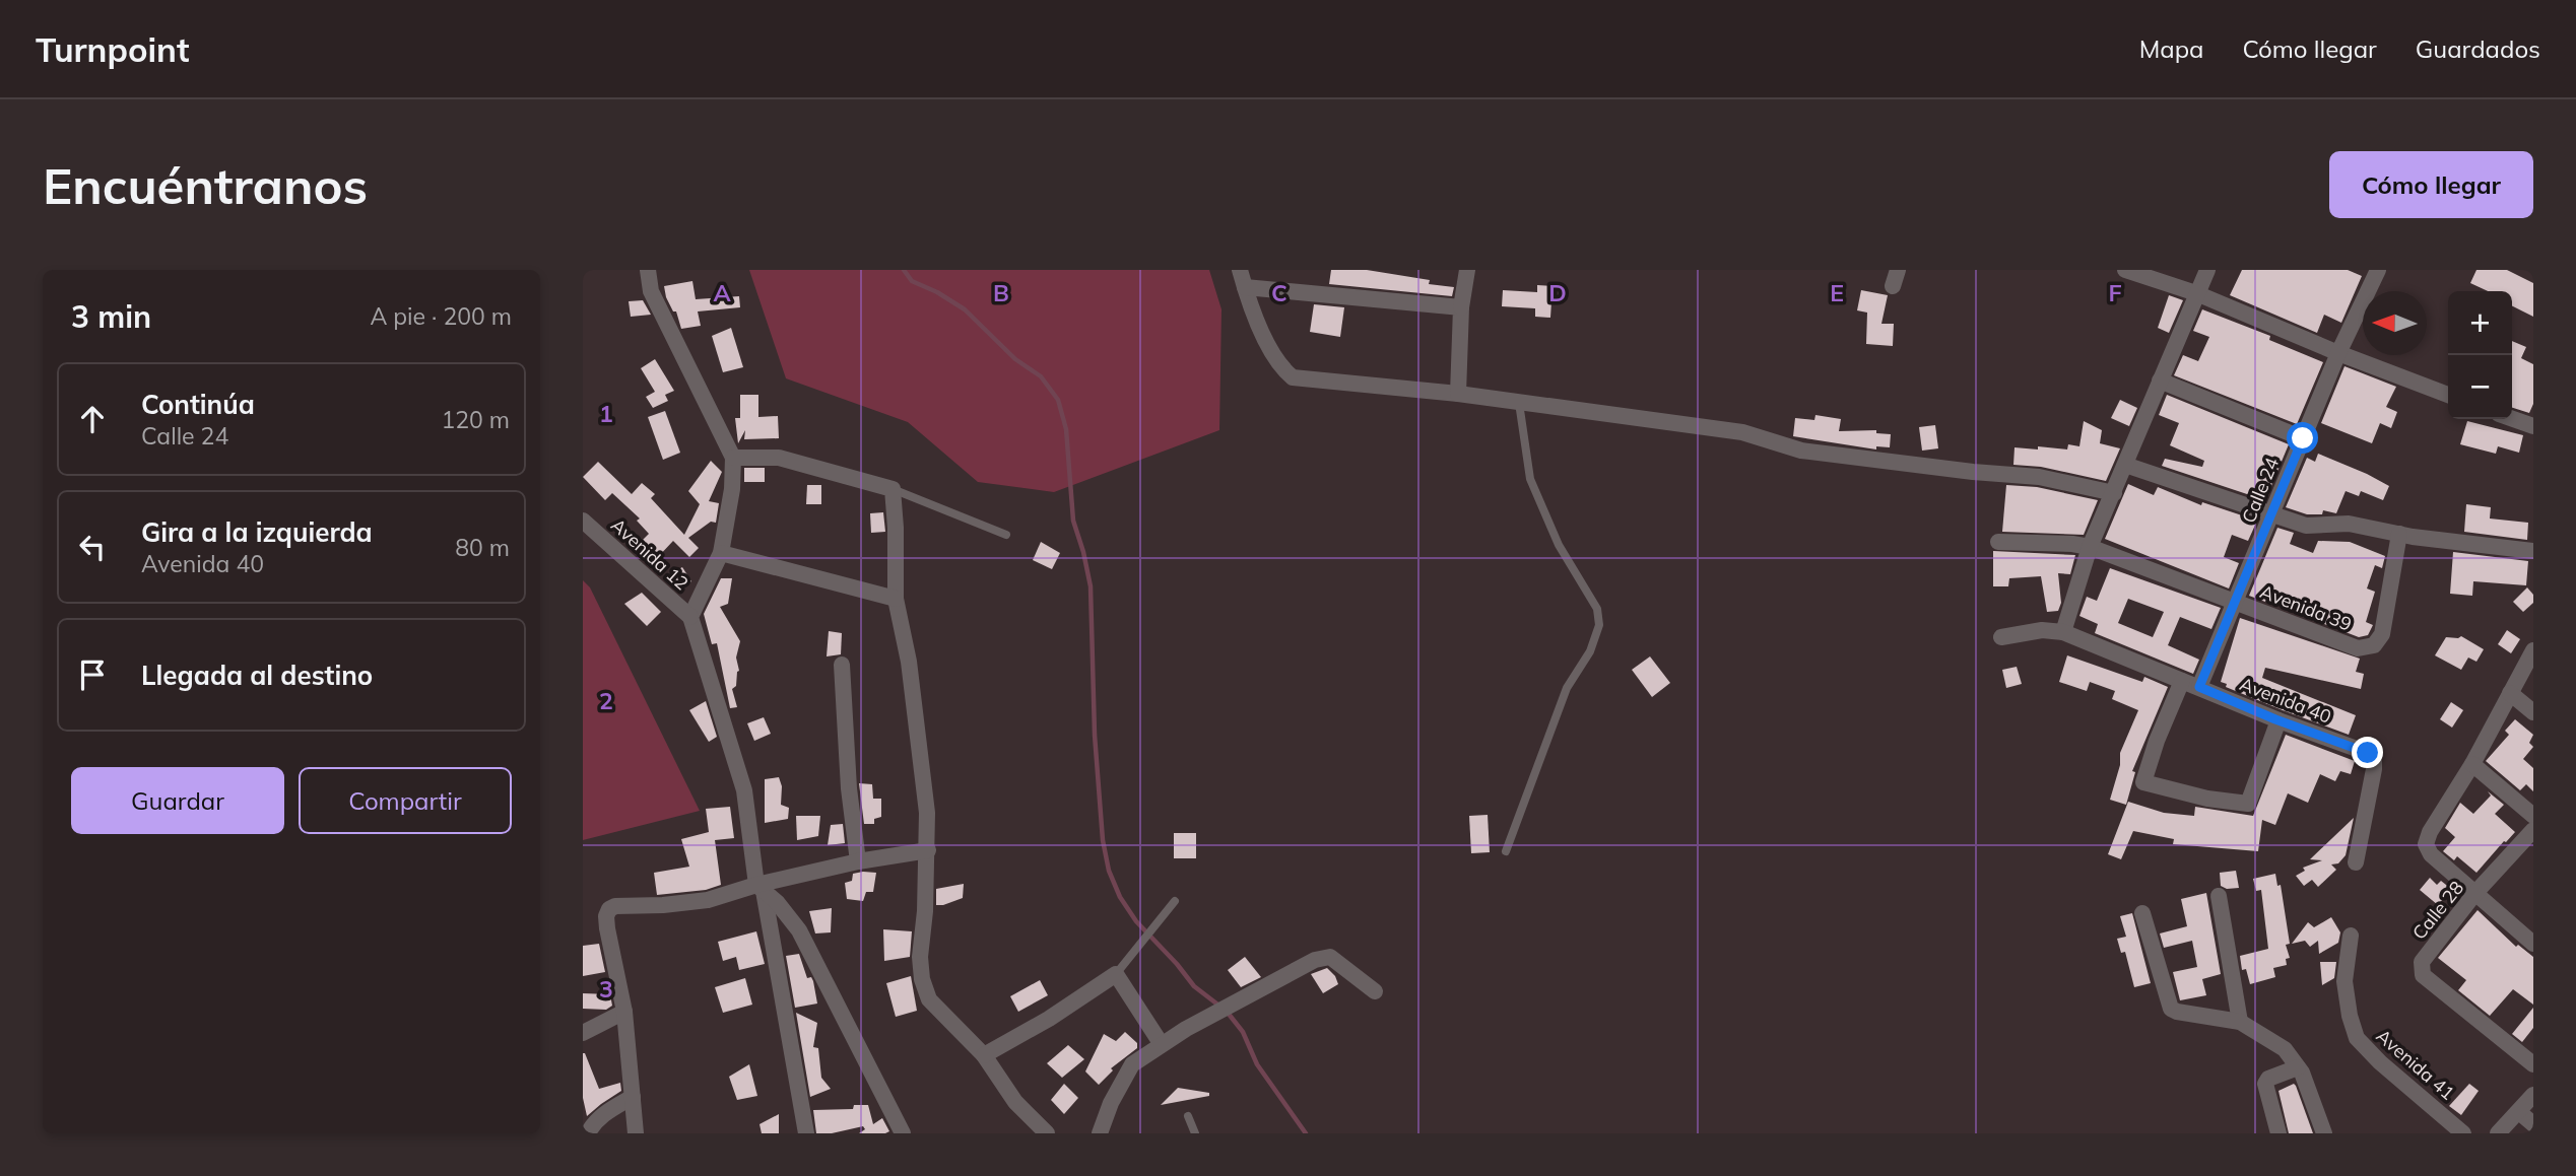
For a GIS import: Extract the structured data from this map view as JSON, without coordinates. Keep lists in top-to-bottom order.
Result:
{
  "streets": {
    "street": [
      "Calle 24",
      "Avenida 12",
      "Avenida 39",
      "Avenida 40",
      "Calle 28",
      "Avenida 41"
    ]
  },
  "crossings": [
    ["Calle 24", "Avenida 39"],
    ["Calle 24", "Avenida 40"]
  ],
  "north": "left",
  "page": {
    "header": "Turnpoint",
    "nav": ["Mapa", "Cómo llegar", "Guardados"],
    "buttons": [
      "Cómo llegar",
      ["Guardar", "Compartir"]
    ],
    "title": "Encuéntranos",
    "heading": ["3 min", "A pie · 200 m"],
    "map_buttons": ["+", "−"],
    "list": [
      ["Continúa", "Calle 24", "120 m"],
      ["Gira a la izquierda", "Avenida 40", "80 m"],
      "Llegada al destino"
    ]
  },
  "grid": {
    "columns": [
      "A",
      "B",
      "C",
      "D",
      "E",
      "F"
    ],
    "rows": ["1", "2", "3"]
  }
}
